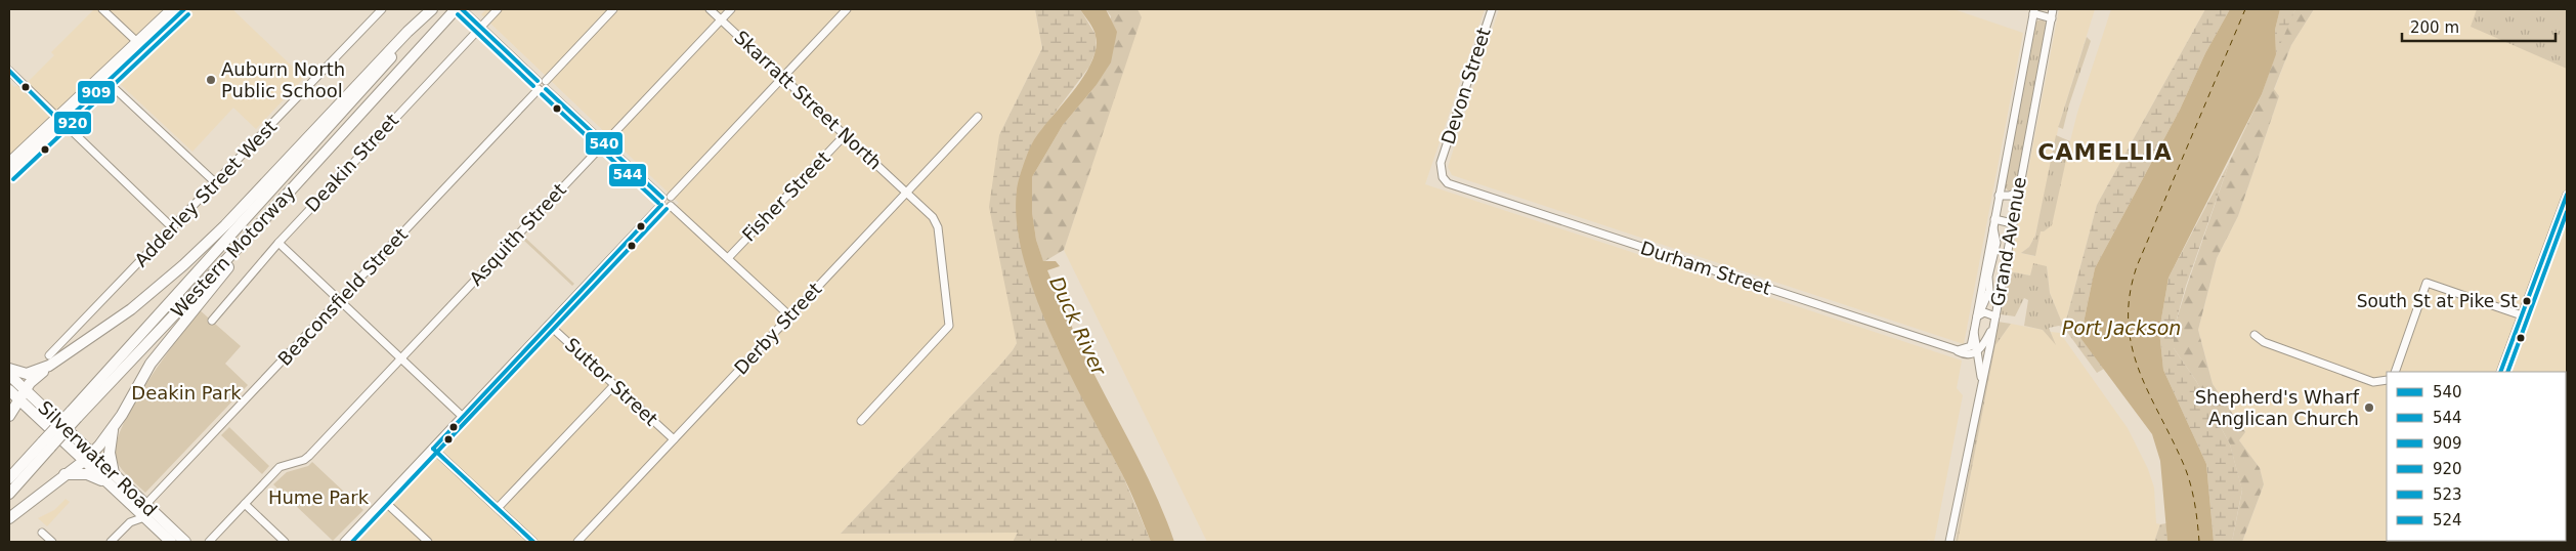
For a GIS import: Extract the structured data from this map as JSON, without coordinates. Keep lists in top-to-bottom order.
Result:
{
  "streets": {
    "highway": ["Western Motorway", "Silverwater Road"],
    "street": [
      "Devon Street",
      "Skarratt Street North",
      "Deakin Street",
      "Adderley Street West",
      "Fisher Street",
      "Asquith Street",
      "Grand Avenue",
      "Durham Street",
      "Beaconsfield Street",
      "Derby Street",
      "Suttor Street"
    ]
  },
  "crossings": [
    ["Devon Street", "Durham Street"],
    ["Skarratt Street North", "Fisher Street"],
    ["Skarratt Street North", "Asquith Street"],
    ["Skarratt Street North", "Derby Street"],
    ["Beaconsfield Street", "Silverwater Road"],
    ["Derby Street", "Suttor Street"]
  ],
  "districts": ["CAMELLIA"],
  "water": ["Duck River", "Port Jackson"],
  "parks": ["Deakin Park", "Hume Park"],
  "places": ["Auburn North Public School", "South St at Pike St", "Shepherd's Wharf Anglican Church"],
  "lines": [
    "transit line 540",
    "transit line 909",
    "transit line 544",
    "transit line 920",
    "transit line 523",
    "transit line 524"
  ],
  "legend": [
    "540",
    "544",
    "909",
    "920",
    "523",
    "524"
  ],
  "scale_bar": "200 m"
}
